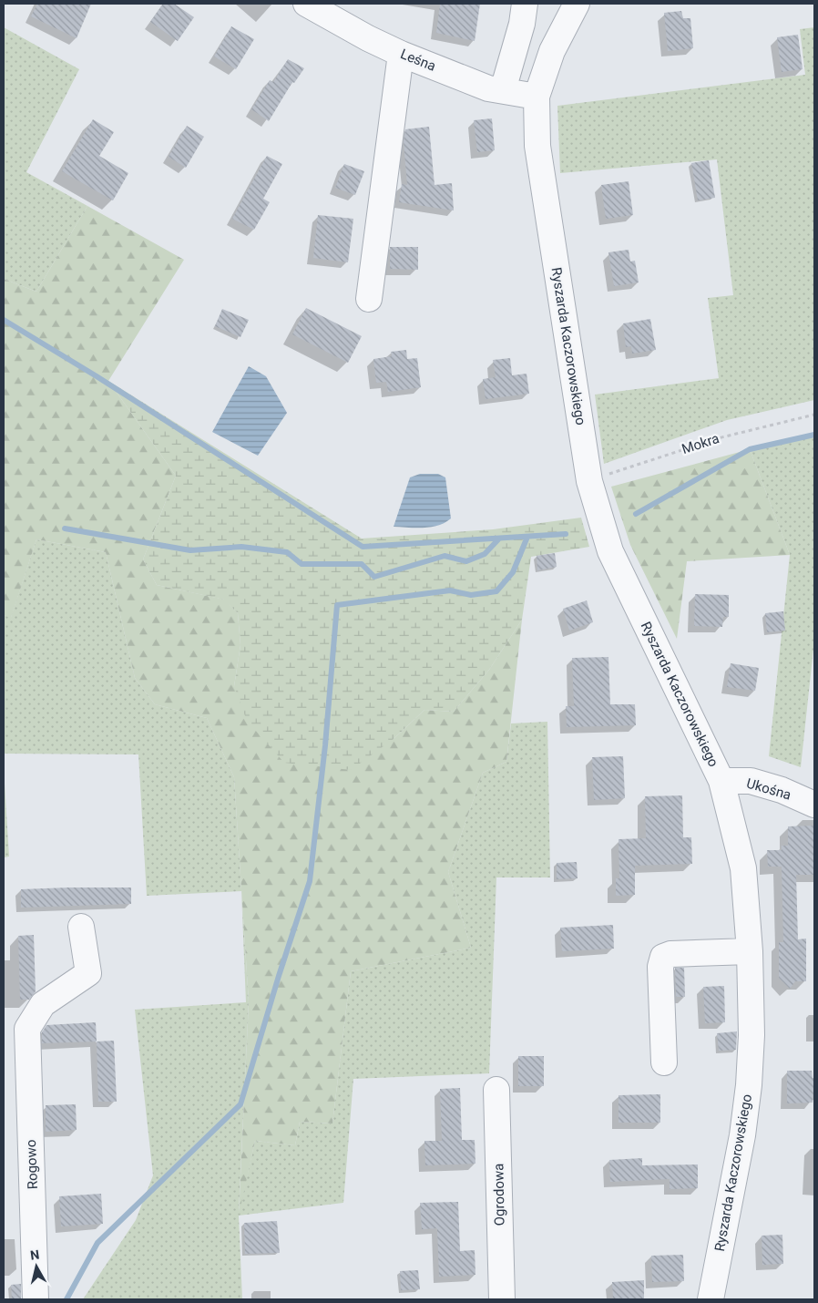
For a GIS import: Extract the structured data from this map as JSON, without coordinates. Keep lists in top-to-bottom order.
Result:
{
  "streets": {
    "street": [
      "Leśna",
      "Ryszarda Kaczorowskiego",
      "Ukośna",
      "Rogowo",
      "Ogrodowa"
    ],
    "path": ["Mokra"]
  },
  "crossings": [
    ["Leśna", "Ryszarda Kaczorowskiego"],
    ["Ryszarda Kaczorowskiego", "Mokra"],
    ["Ryszarda Kaczorowskiego", "Ukośna"]
  ],
  "north": "top"
}
